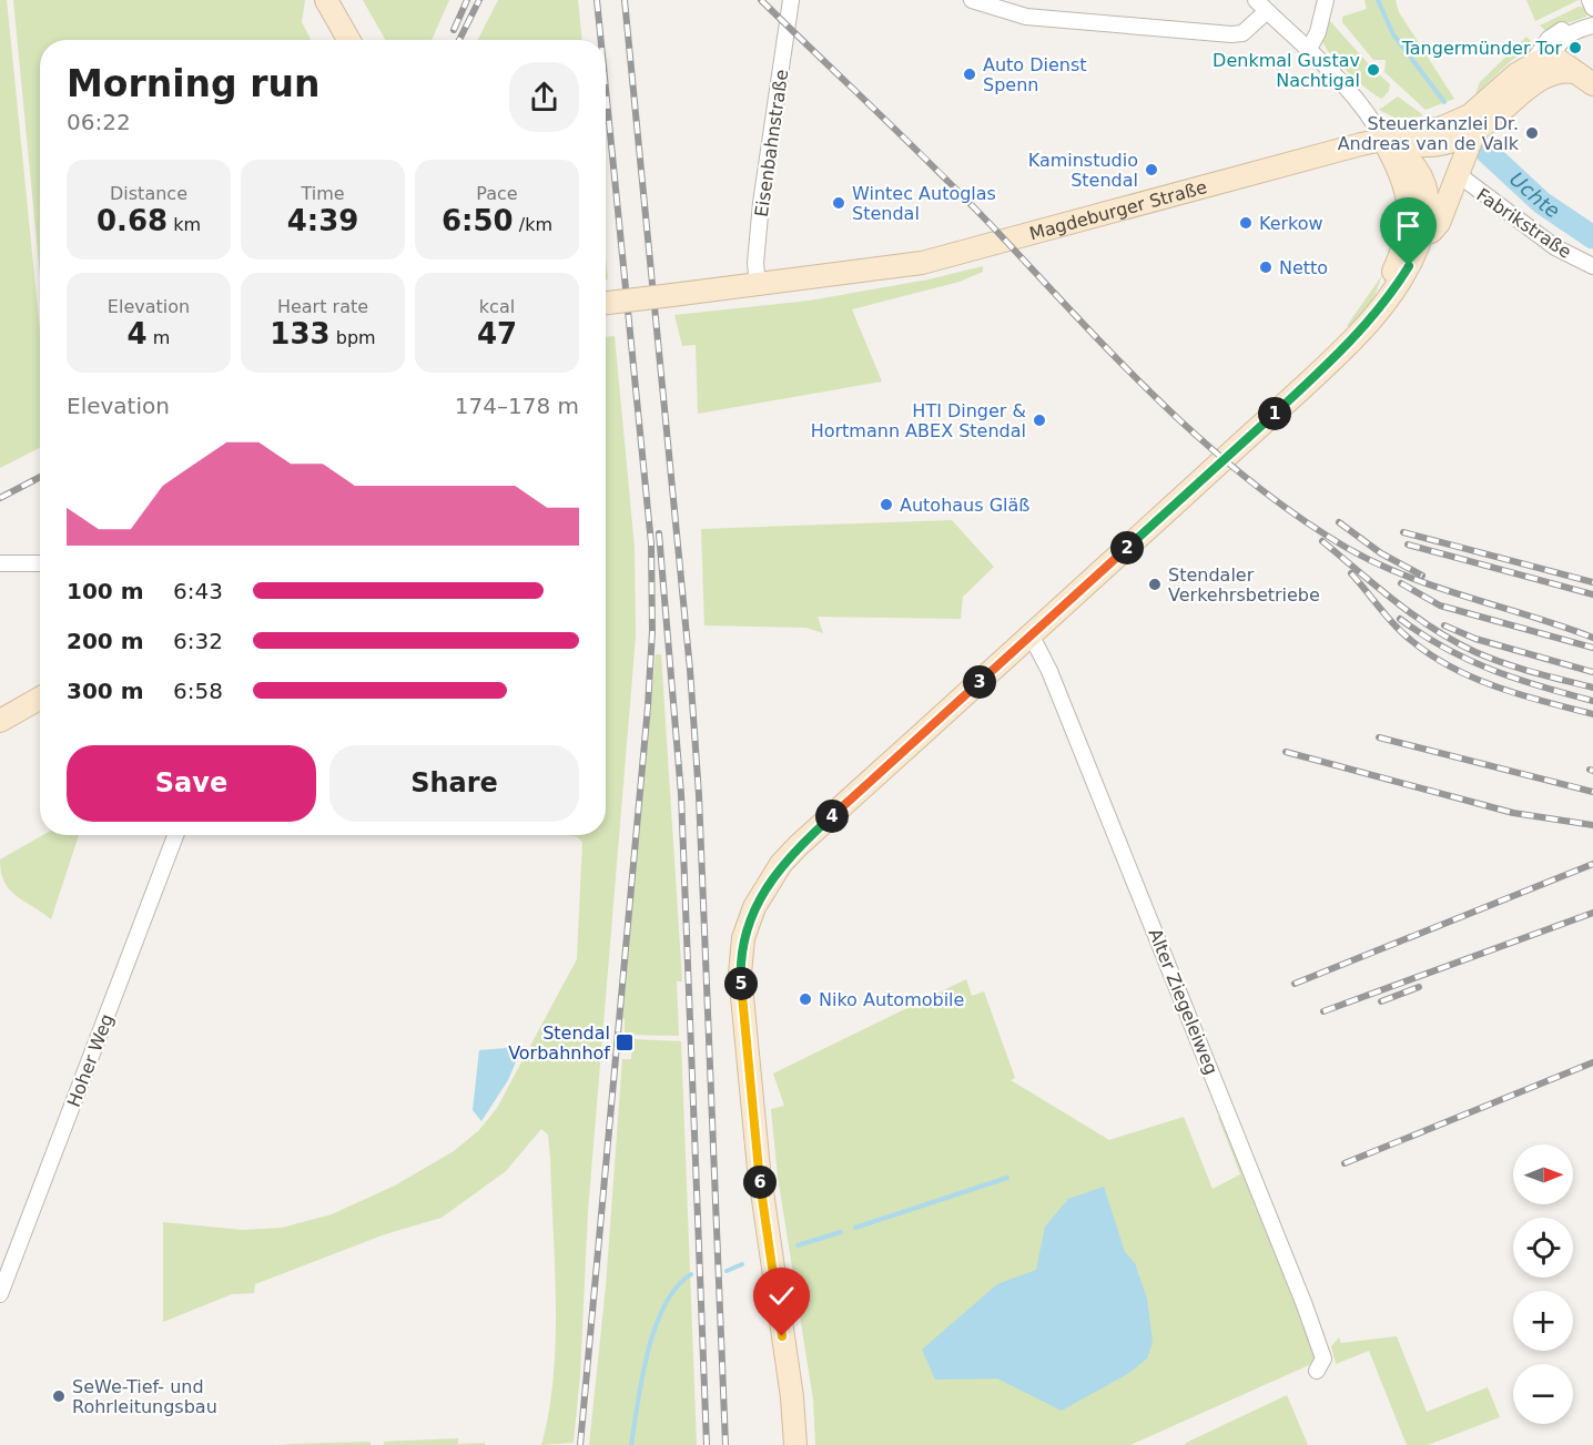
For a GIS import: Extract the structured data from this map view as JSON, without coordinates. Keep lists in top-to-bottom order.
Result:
{
  "streets": {
    "main road": ["Magdeburger Straße"],
    "street": [
      "Eisenbahnstraße",
      "Fabrikstraße",
      "Alter Ziegeleiweg",
      "Hoher Weg"
    ]
  },
  "crossings": [
    ["Eisenbahnstraße", "Magdeburger Straße"]
  ],
  "water": ["Uchte"],
  "places": {
    "other": [
      "Tangermünder Tor",
      "Denkmal Gustav Nachtigal",
      "Auto Dienst Spenn",
      "Steuerkanzlei Dr. Andreas van de Valk",
      "Kaminstudio Stendal",
      "Wintec Autoglas Stendal",
      "Kerkow",
      "Netto",
      "HTI Dinger & Hortmann ABEX Stendal",
      "Autohaus Gläß",
      "Stendaler Verkehrsbetriebe",
      "Niko Automobile",
      "SeWe-Tief- und Rohrleitungsbau"
    ],
    "transit": ["Stendal Vorbahnhof"]
  },
  "north": "right",
  "page": {
    "heading": ["Morning run", "06:22"],
    "stats": [
      ["Distance", "0.68 km"],
      ["Time", "4:39"],
      ["Pace", "6:50 /km"],
      ["Elevation", "4 m"],
      ["Heart rate", "133 bpm"],
      ["kcal", "47"]
    ],
    "chart": ["Elevation", "174–178 m"],
    "pins": [
      "1",
      "2",
      "3",
      "4",
      "5",
      "6"
    ],
    "list": [
      {
        "name": "100 m",
        "note": "6:43"
      },
      {
        "name": "200 m",
        "note": "6:32"
      },
      {
        "name": "300 m",
        "note": "6:58"
      }
    ],
    "buttons": ["Save", "Share"],
    "map_buttons": ["+", "−"]
  }
}
